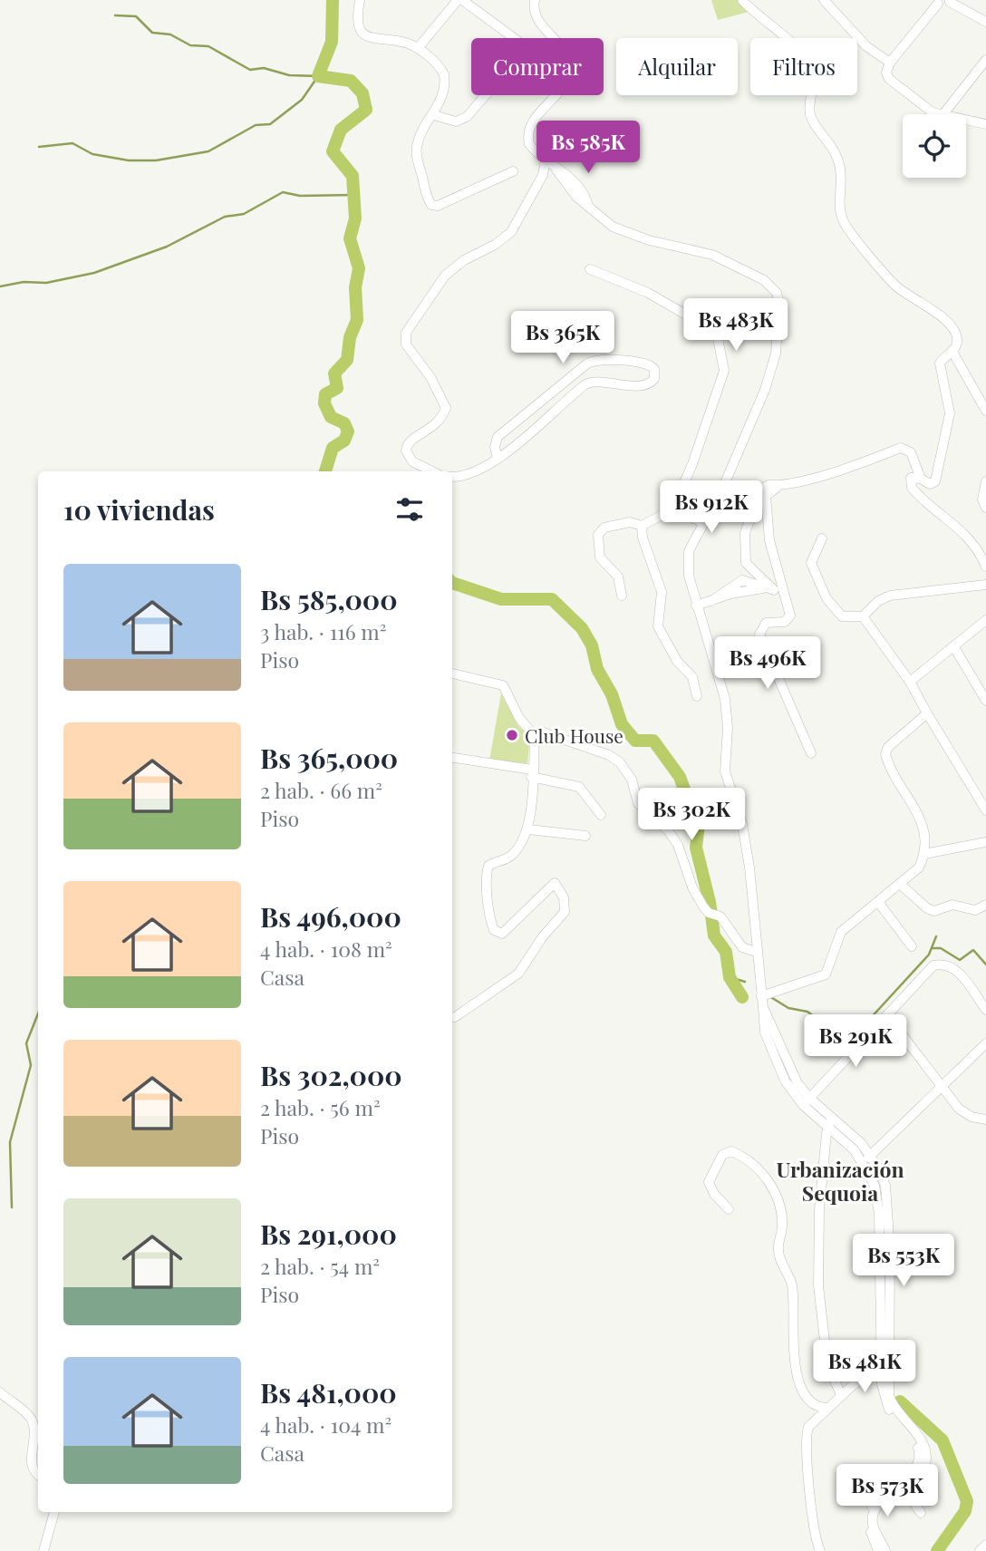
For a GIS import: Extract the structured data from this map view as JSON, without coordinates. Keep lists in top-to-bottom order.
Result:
{
  "districts": ["Urbanización Sequoia"],
  "places": ["Club House"],
  "page": {
    "chip": ["Comprar", "Alquilar", "Filtros"],
    "price": [
      "Bs 585K",
      "Bs 483K",
      "Bs 365K",
      "Bs 912K",
      "Bs 496K",
      "Bs 302K",
      "Bs 291K",
      "Bs 553K",
      "Bs 481K",
      "Bs 573K"
    ],
    "heading": "10 viviendas",
    "list": [
      {
        "name": "Bs 585,000",
        "note": "3 hab. · 116 m² · Piso"
      },
      {
        "name": "Bs 365,000",
        "note": "2 hab. · 66 m² · Piso"
      },
      {
        "name": "Bs 496,000",
        "note": "4 hab. · 108 m² · Casa"
      },
      {
        "name": "Bs 302,000",
        "note": "2 hab. · 56 m² · Piso"
      },
      {
        "name": "Bs 291,000",
        "note": "2 hab. · 54 m² · Piso"
      },
      {
        "name": "Bs 481,000",
        "note": "4 hab. · 104 m² · Casa"
      }
    ]
  }
}
